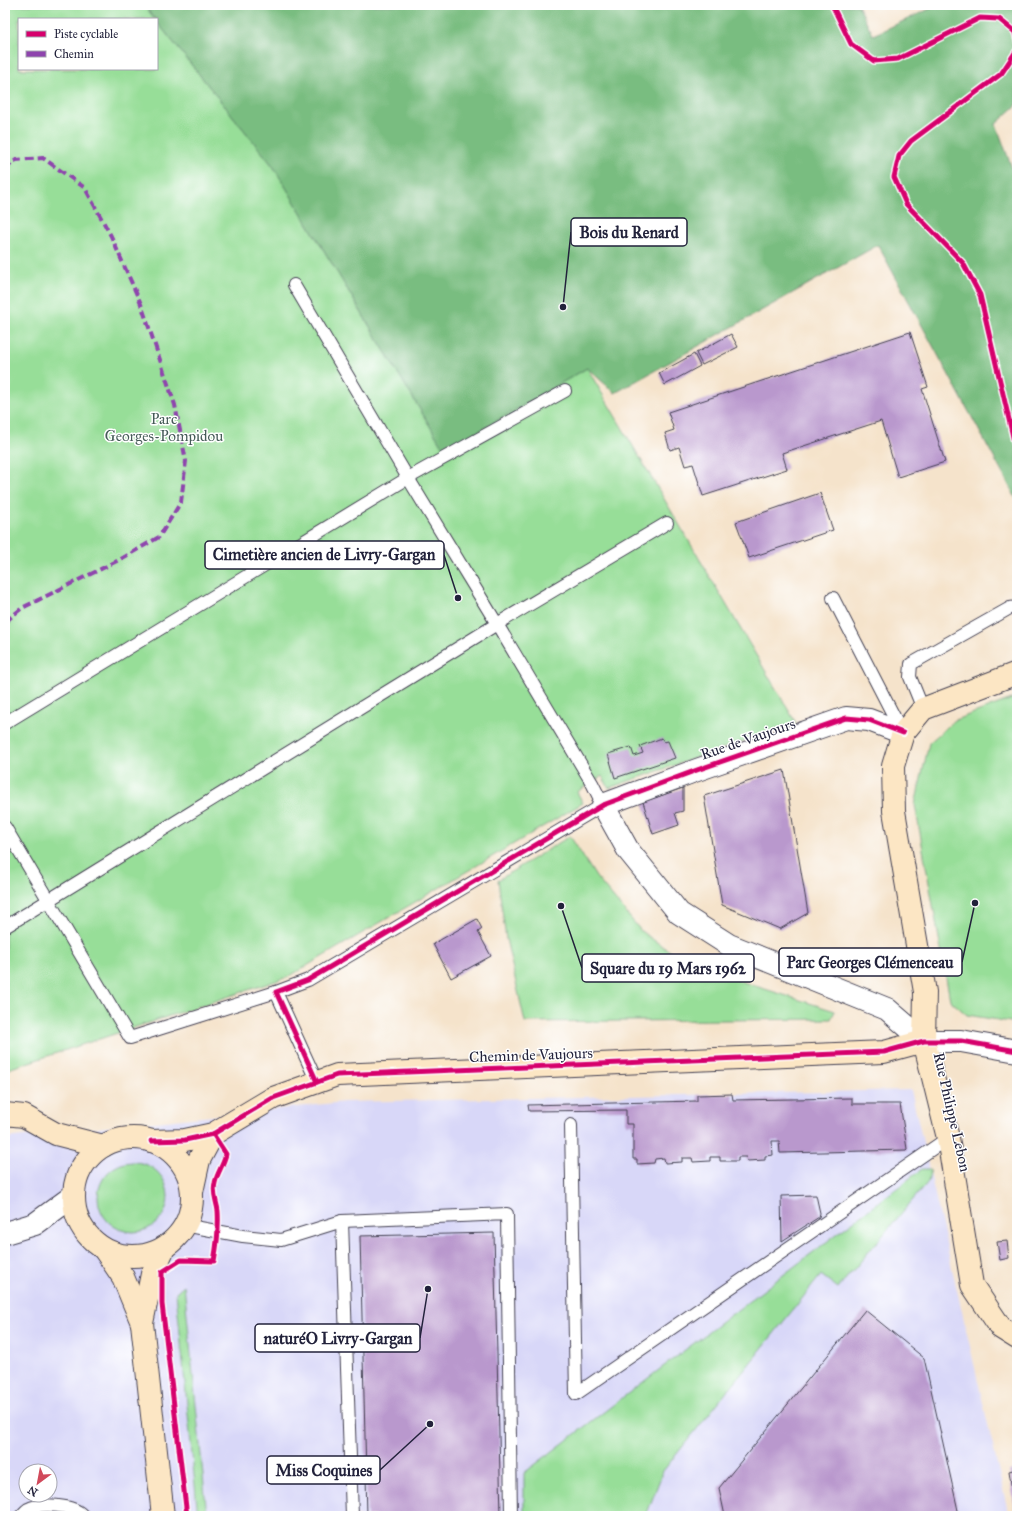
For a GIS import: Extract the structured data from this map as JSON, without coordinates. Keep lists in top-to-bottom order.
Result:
{
  "streets": {
    "street": ["Rue de Vaujours", "Chemin de Vaujours", "Rue Philippe Lebon"]
  },
  "crossings": [
    ["Rue de Vaujours", "Rue Philippe Lebon"],
    ["Chemin de Vaujours", "Rue Philippe Lebon"]
  ],
  "parks": ["Parc Georges-Pompidou"],
  "places": [
    "Bois du Renard",
    "Cimetière ancien de Livry-Gargan",
    "Parc Georges Clémenceau",
    "Square du 19 Mars 1962",
    "naturéO Livry-Gargan",
    "Miss Coquines"
  ],
  "legend": ["Piste cyclable", "Chemin"],
  "north": "bottom left"
}
